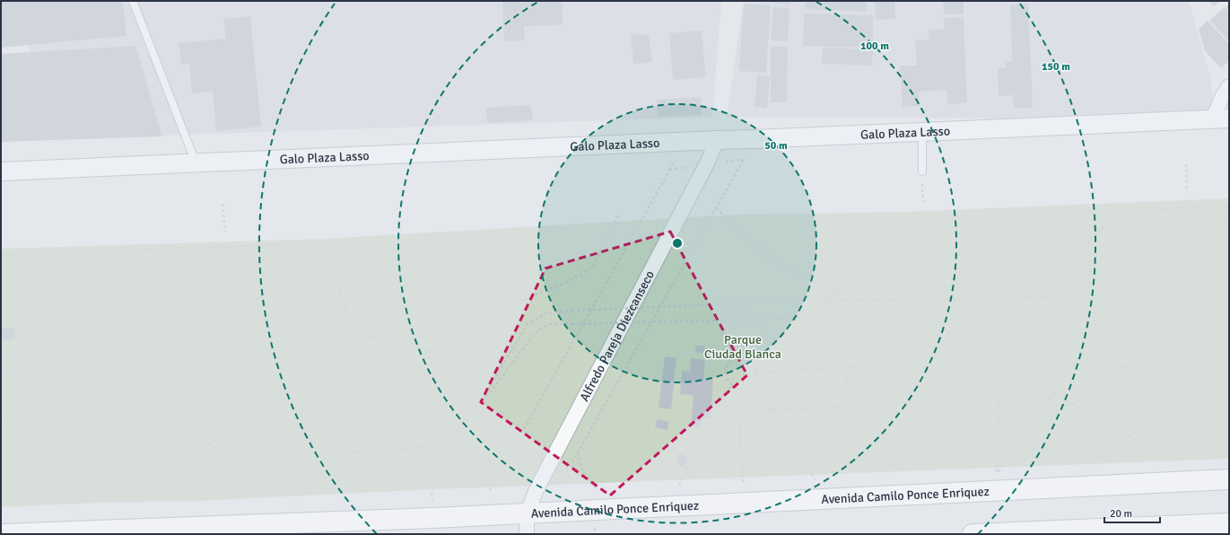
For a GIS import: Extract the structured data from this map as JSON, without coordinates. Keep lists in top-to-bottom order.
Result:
{
  "streets": {
    "main road": ["Avenida Camilo Ponce Enriquez"],
    "street": ["Galo Plaza Lasso", "Alfredo Pareja Diezcanseco"]
  },
  "crossings": [
    ["Galo Plaza Lasso", "Alfredo Pareja Diezcanseco"],
    ["Alfredo Pareja Diezcanseco", "Avenida Camilo Ponce Enriquez"]
  ],
  "parks": ["Parque Ciudad Blanca"],
  "scale_bar": "20 m",
  "rings": ["100 m", "150 m", "50 m"]
}
